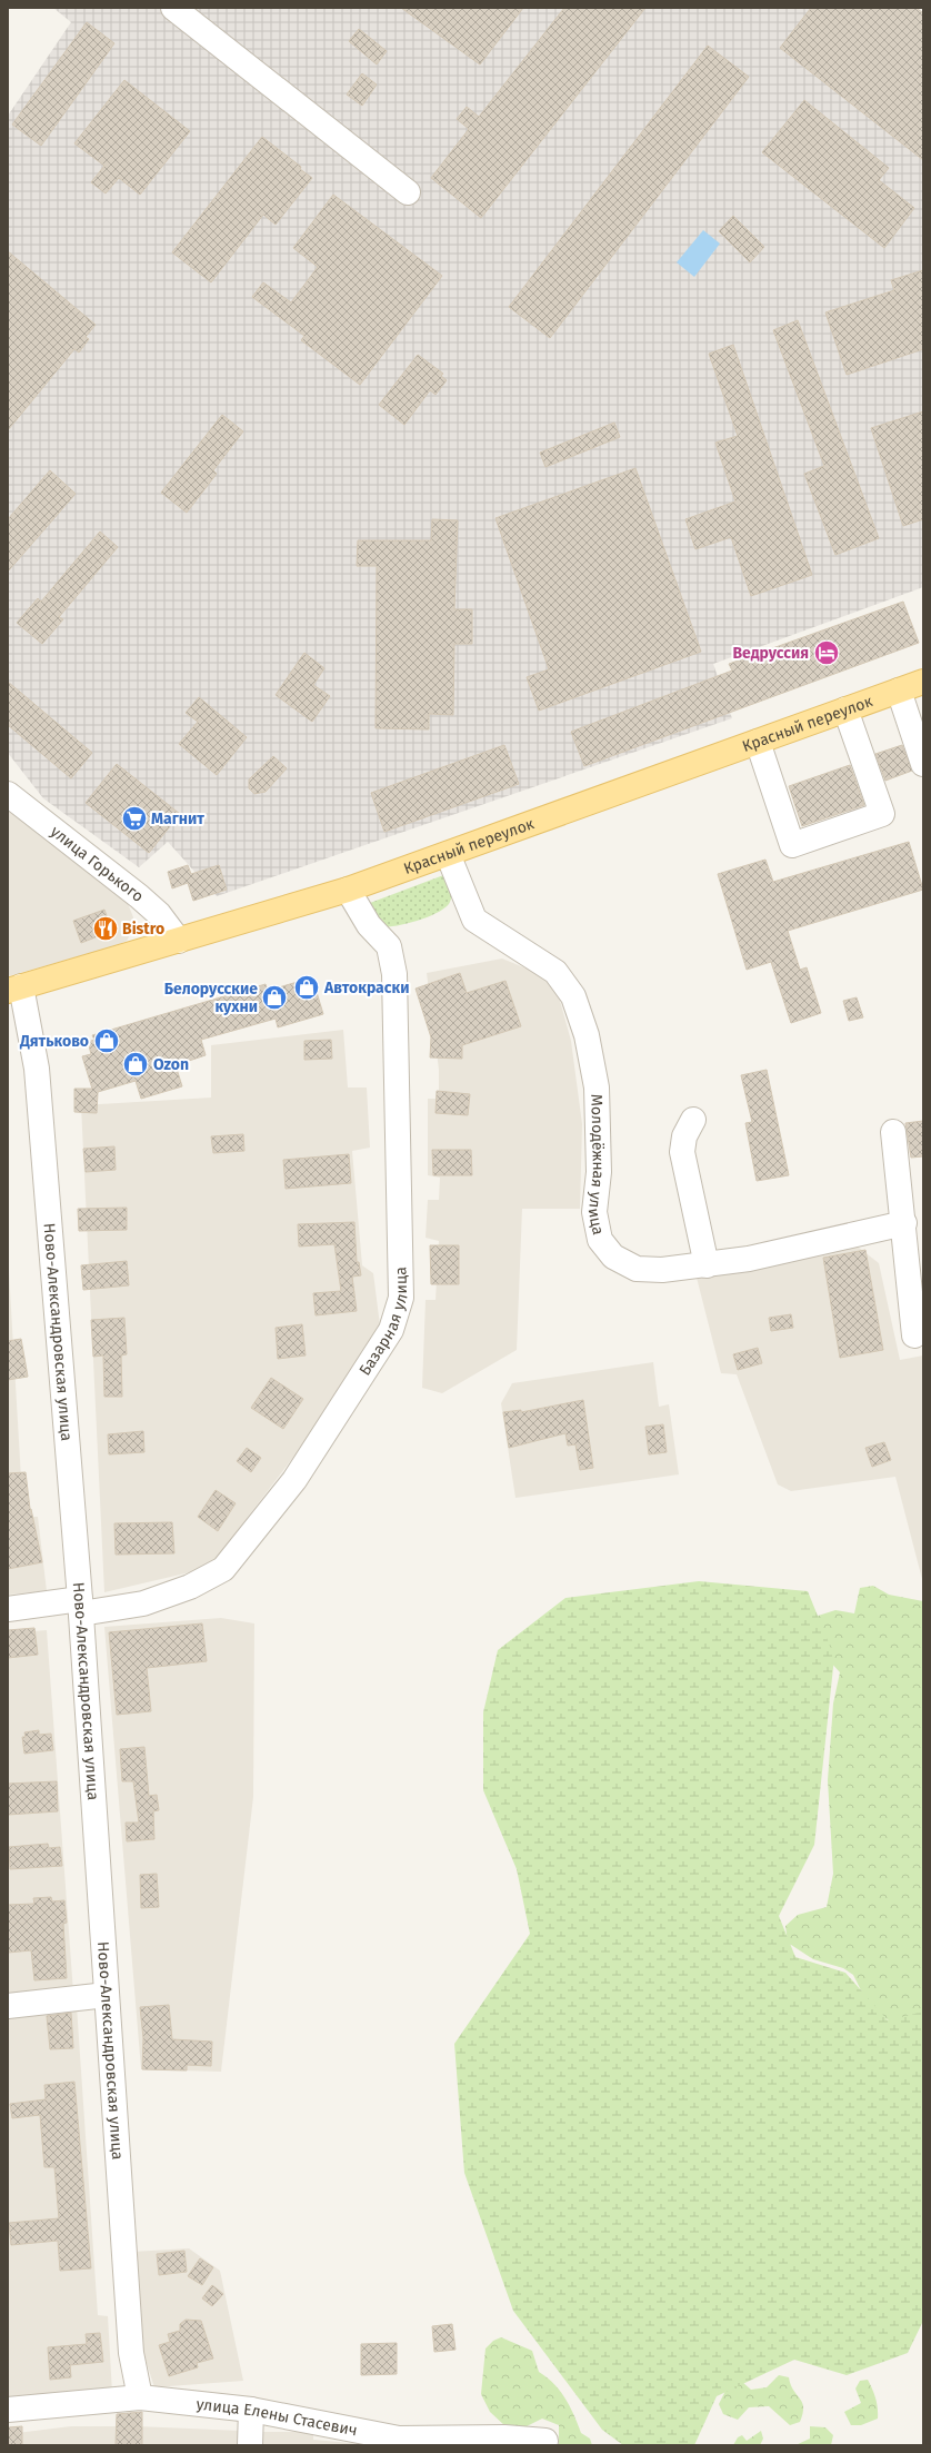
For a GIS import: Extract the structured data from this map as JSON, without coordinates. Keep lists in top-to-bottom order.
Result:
{
  "streets": {
    "main road": ["Красный переулок"],
    "street": [
      "улица Горького",
      "Молодёжная улица",
      "Базарная улица",
      "Ново-Александровская улица",
      "улица Елены Стасевич"
    ]
  },
  "crossings": [
    ["Красный переулок", "улица Горького"],
    ["Красный переулок", "Молодёжная улица"],
    ["Красный переулок", "Базарная улица"],
    ["Красный переулок", "Ново-Александровская улица"],
    ["Базарная улица", "Ново-Александровская улица"],
    ["Ново-Александровская улица", "улица Елены Стасевич"]
  ],
  "places": {
    "hotel": ["Ведруссия"],
    "supermarket": ["Магнит"],
    "restaurant": ["Bistro"],
    "shop": [
      "Автокраски",
      "Белорусские кухни",
      "Дятьково",
      "Ozon"
    ]
  }
}
